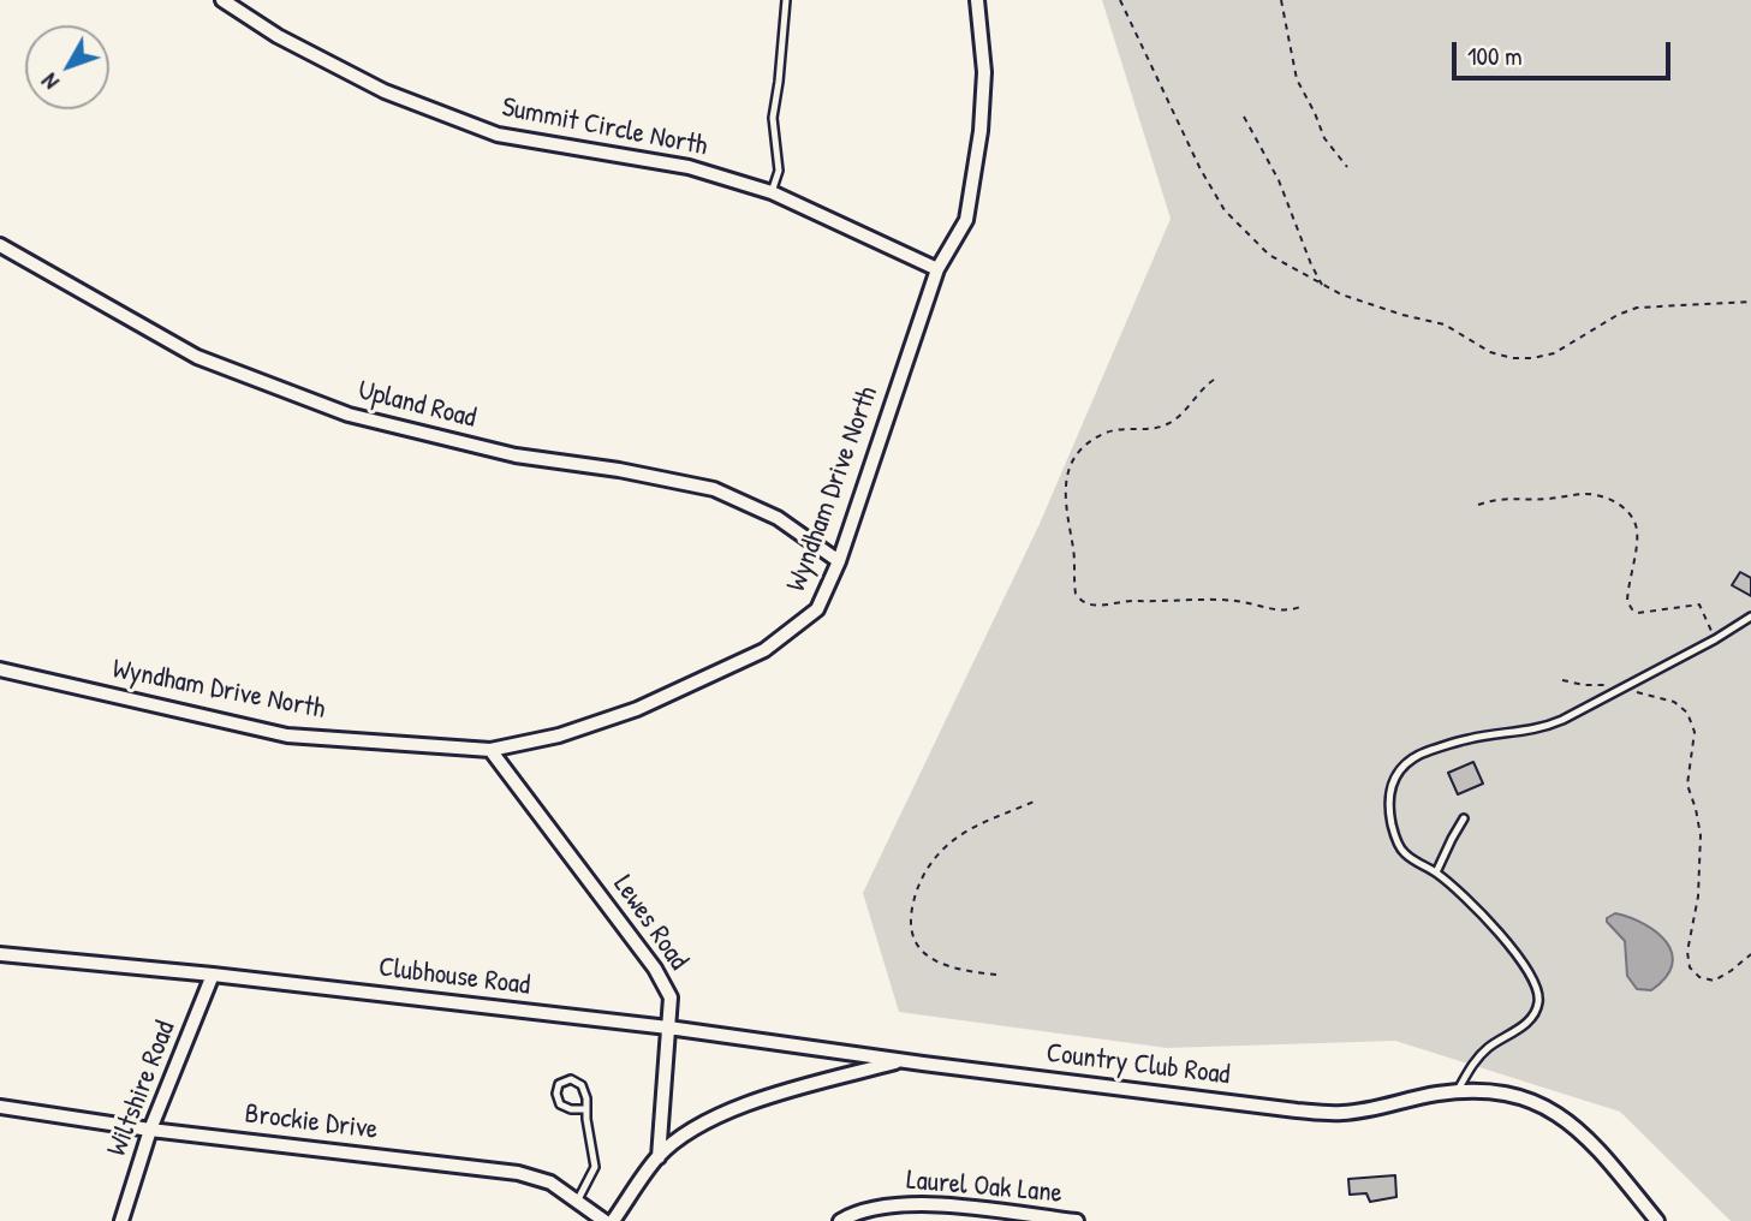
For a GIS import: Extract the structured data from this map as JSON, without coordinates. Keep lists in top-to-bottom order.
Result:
{
  "streets": {
    "street": [
      "Summit Circle North",
      "Upland Road",
      "Wyndham Drive North",
      "Lewes Road",
      "Clubhouse Road",
      "Country Club Road",
      "Wiltshire Road",
      "Brockie Drive",
      "Laurel Oak Lane"
    ]
  },
  "crossings": [
    ["Summit Circle North", "Wyndham Drive North"],
    ["Upland Road", "Wyndham Drive North"],
    ["Wyndham Drive North", "Lewes Road"],
    ["Lewes Road", "Clubhouse Road"],
    ["Lewes Road", "Country Club Road"],
    ["Clubhouse Road", "Country Club Road"],
    ["Clubhouse Road", "Wiltshire Road"],
    ["Wiltshire Road", "Brockie Drive"]
  ],
  "scale_bar": "100 m",
  "north": "bottom left"
}
